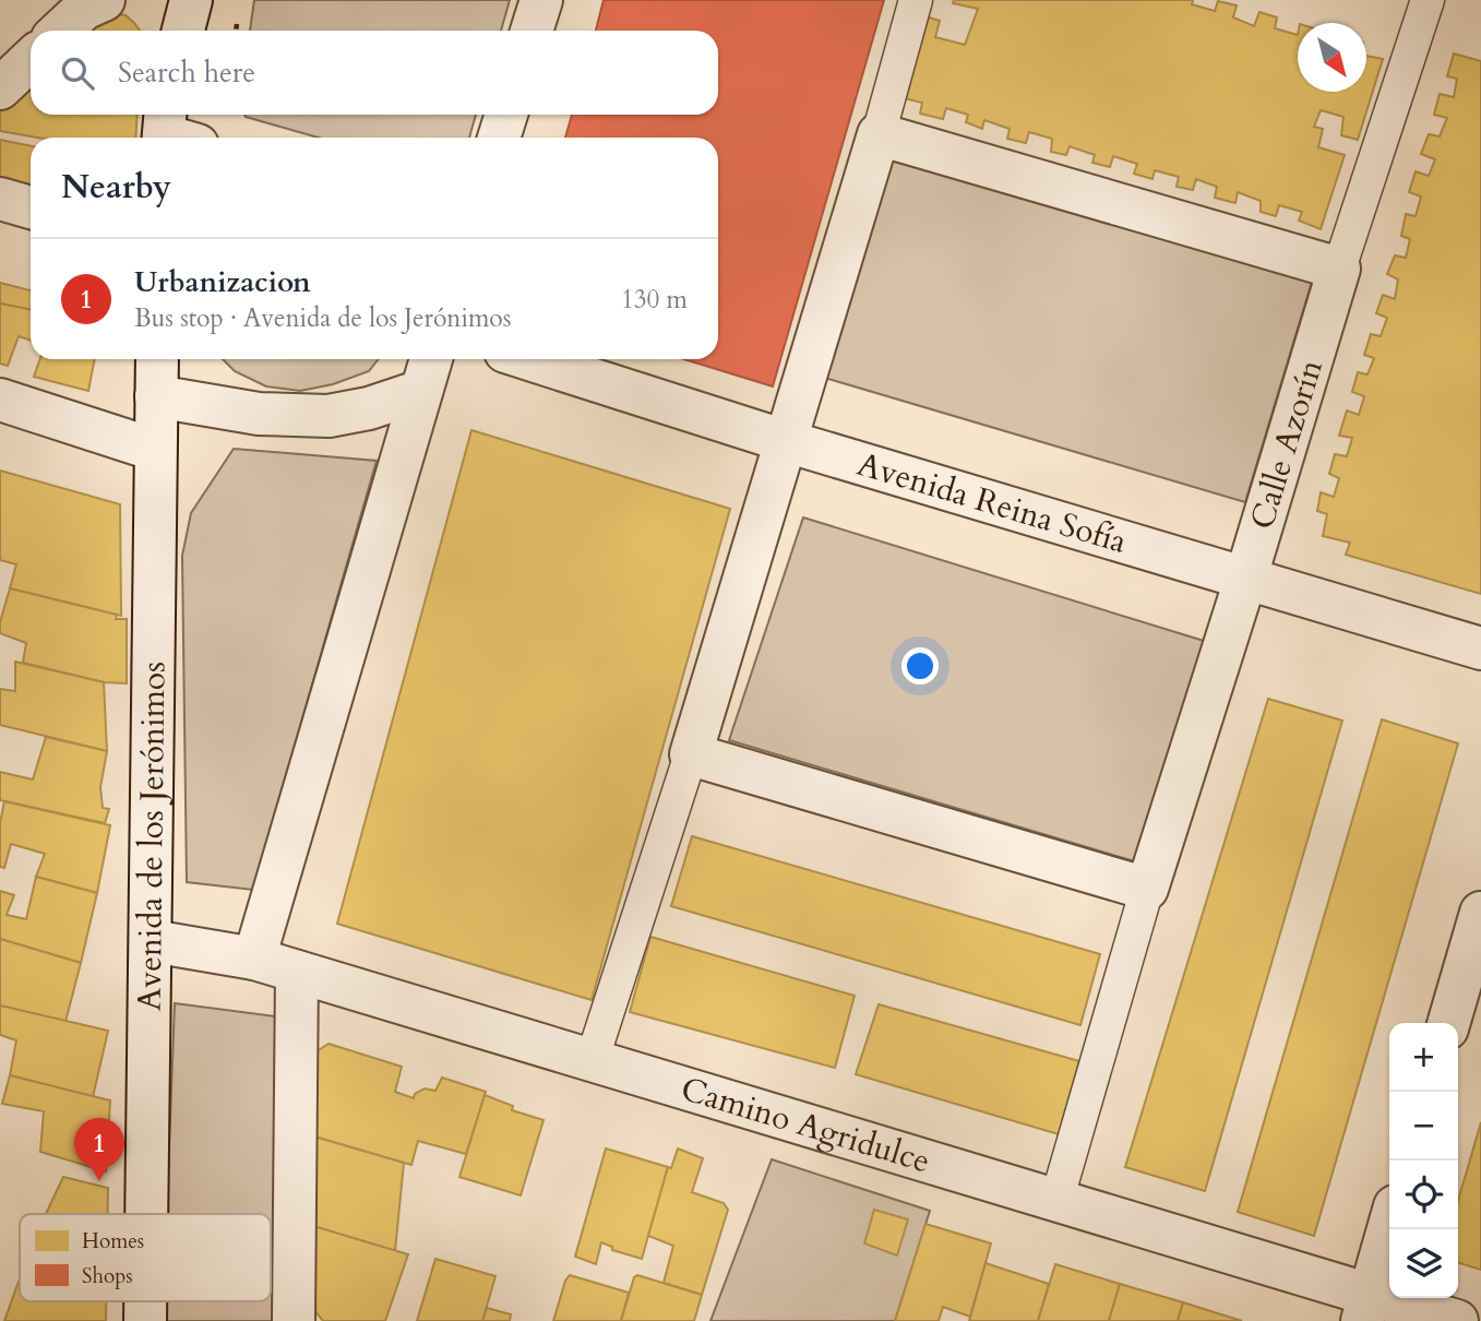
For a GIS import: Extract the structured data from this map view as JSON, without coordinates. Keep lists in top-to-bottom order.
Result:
{
  "streets": {
    "street": [
      "Calle Azorín",
      "Avenida Reina Sofía",
      "Avenida de los Jerónimos",
      "Camino Agridulce"
    ]
  },
  "crossings": [
    ["Calle Azorín", "Avenida Reina Sofía"],
    ["Avenida de los Jerónimos", "Camino Agridulce"]
  ],
  "legend": ["Homes", "Shops"],
  "north": "bottom right",
  "page": {
    "search": "Search here",
    "heading": "Nearby",
    "list": [
      {
        "mark": "1",
        "name": "Urbanizacion",
        "note": "Bus stop · Avenida de los Jerónimos",
        "value": "130 m"
      }
    ],
    "map_buttons": ["+", "−"],
    "pins": "1"
  }
}
